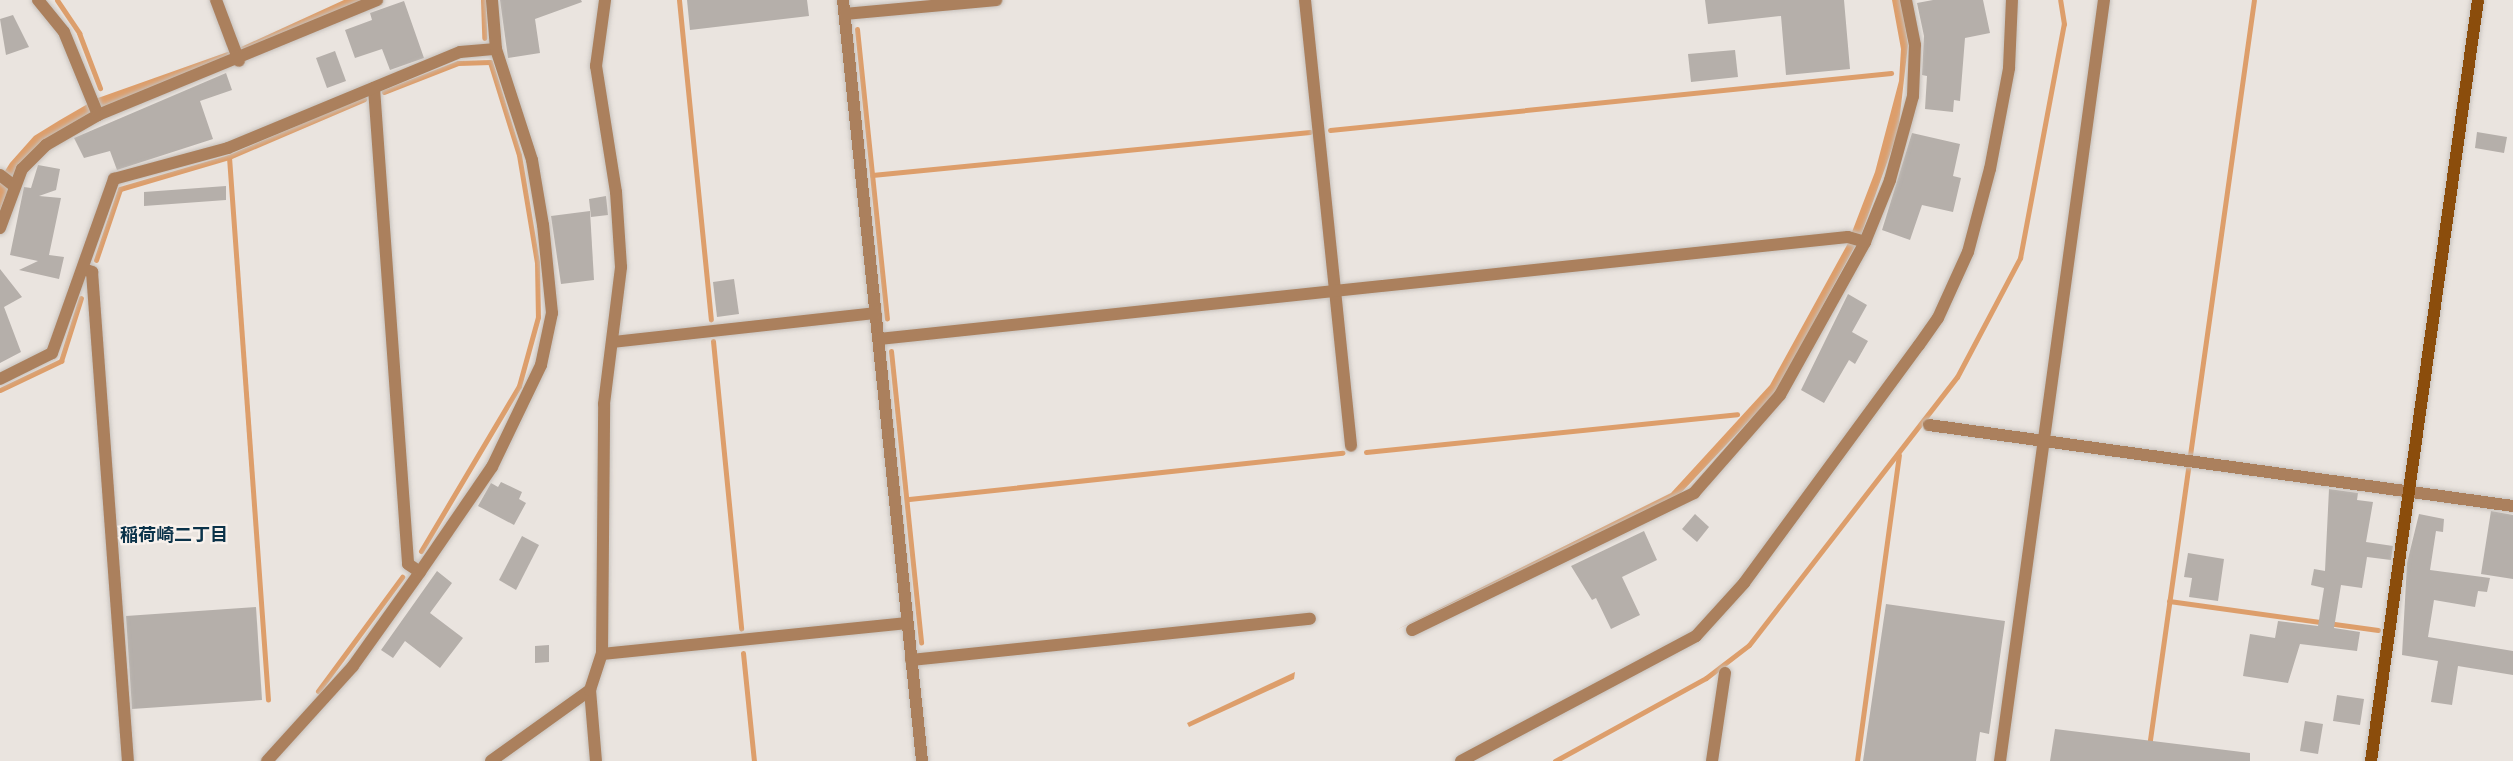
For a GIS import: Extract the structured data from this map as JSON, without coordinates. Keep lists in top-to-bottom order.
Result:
{
  "districts": ["稲荷崎二丁目"]
}
